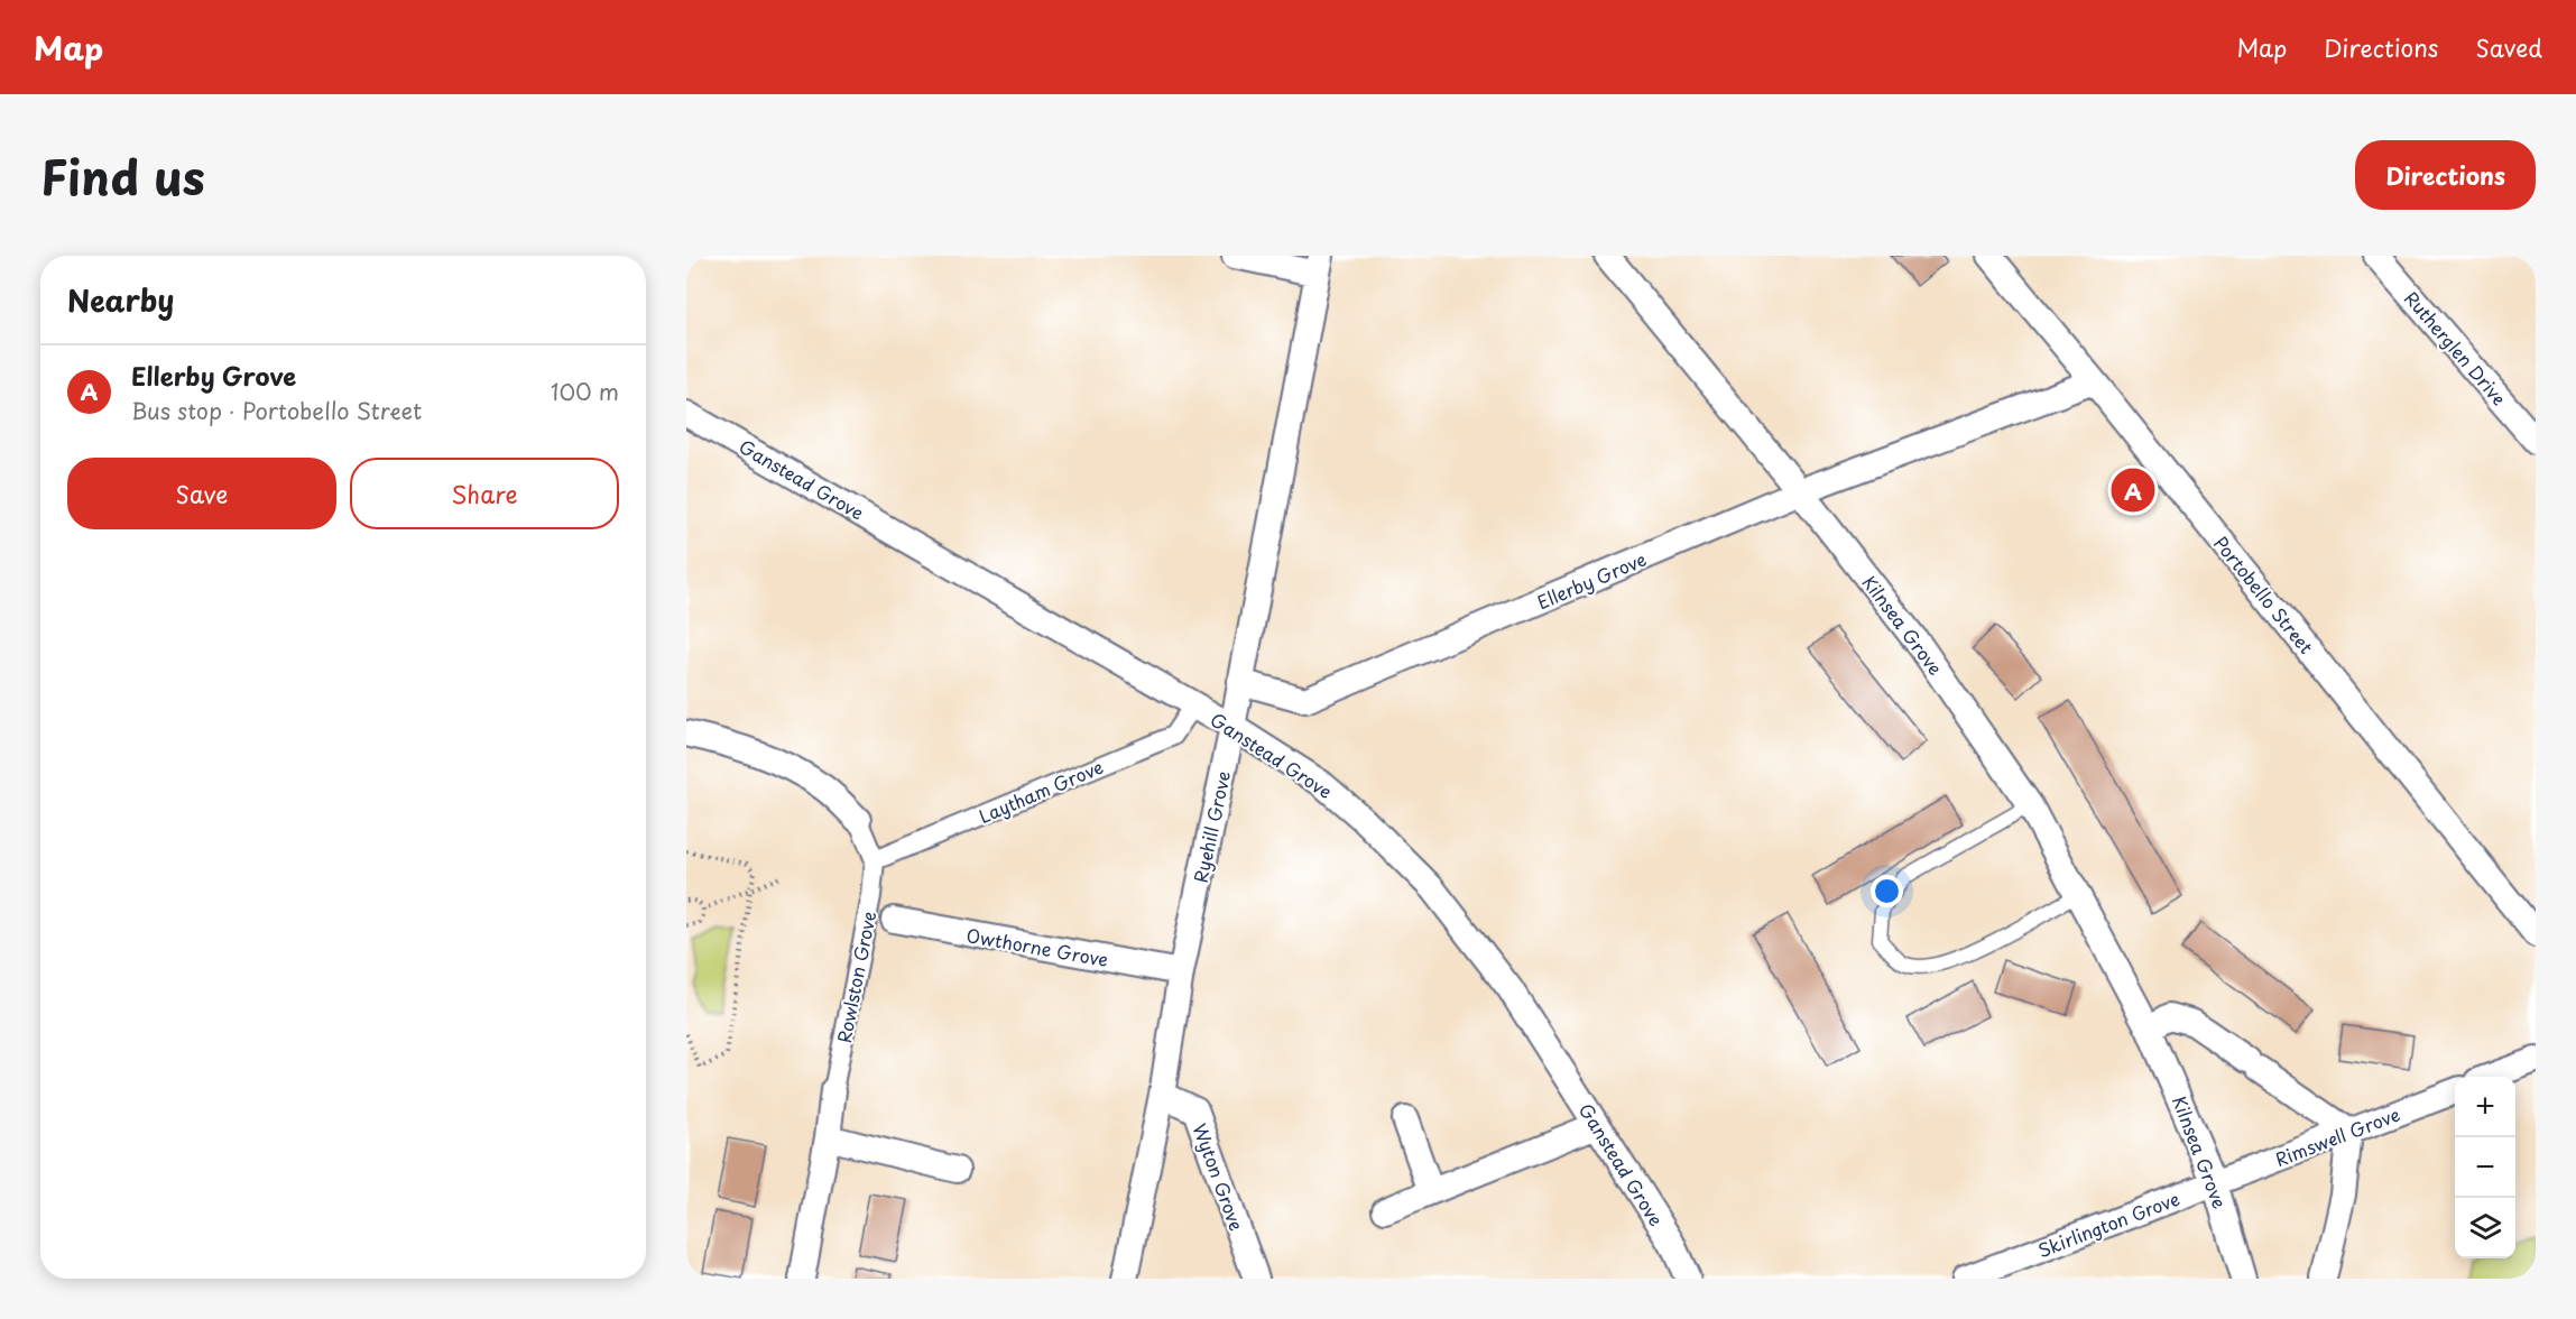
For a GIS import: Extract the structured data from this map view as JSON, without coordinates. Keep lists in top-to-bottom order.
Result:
{
  "streets": {
    "street": [
      "Rutherglen Drive",
      "Ganstead Grove",
      "Ellerby Grove",
      "Portobello Street",
      "Kilnsea Grove",
      "Laytham Grove",
      "Ryehill Grove",
      "Owthorne Grove",
      "Rowlston Grove",
      "Rimswell Grove",
      "Wyton Grove",
      "Skirlington Grove"
    ]
  },
  "crossings": [
    ["Ganstead Grove", "Laytham Grove"],
    ["Ganstead Grove", "Ryehill Grove"],
    ["Ellerby Grove", "Portobello Street"],
    ["Ellerby Grove", "Kilnsea Grove"],
    ["Ellerby Grove", "Ryehill Grove"],
    ["Kilnsea Grove", "Rimswell Grove"],
    ["Kilnsea Grove", "Skirlington Grove"],
    ["Laytham Grove", "Rowlston Grove"],
    ["Ryehill Grove", "Owthorne Grove"],
    ["Ryehill Grove", "Wyton Grove"],
    ["Rimswell Grove", "Skirlington Grove"]
  ],
  "page": {
    "header": "Map",
    "nav": ["Map", "Directions", "Saved"],
    "title": "Find us",
    "buttons": [
      "Directions",
      ["Save", "Share"]
    ],
    "heading": "Nearby",
    "list": [
      {
        "mark": "A",
        "name": "Ellerby Grove",
        "note": "Bus stop · Portobello Street",
        "value": "100 m"
      }
    ],
    "pins": "A",
    "map_buttons": ["+", "−"]
  }
}
